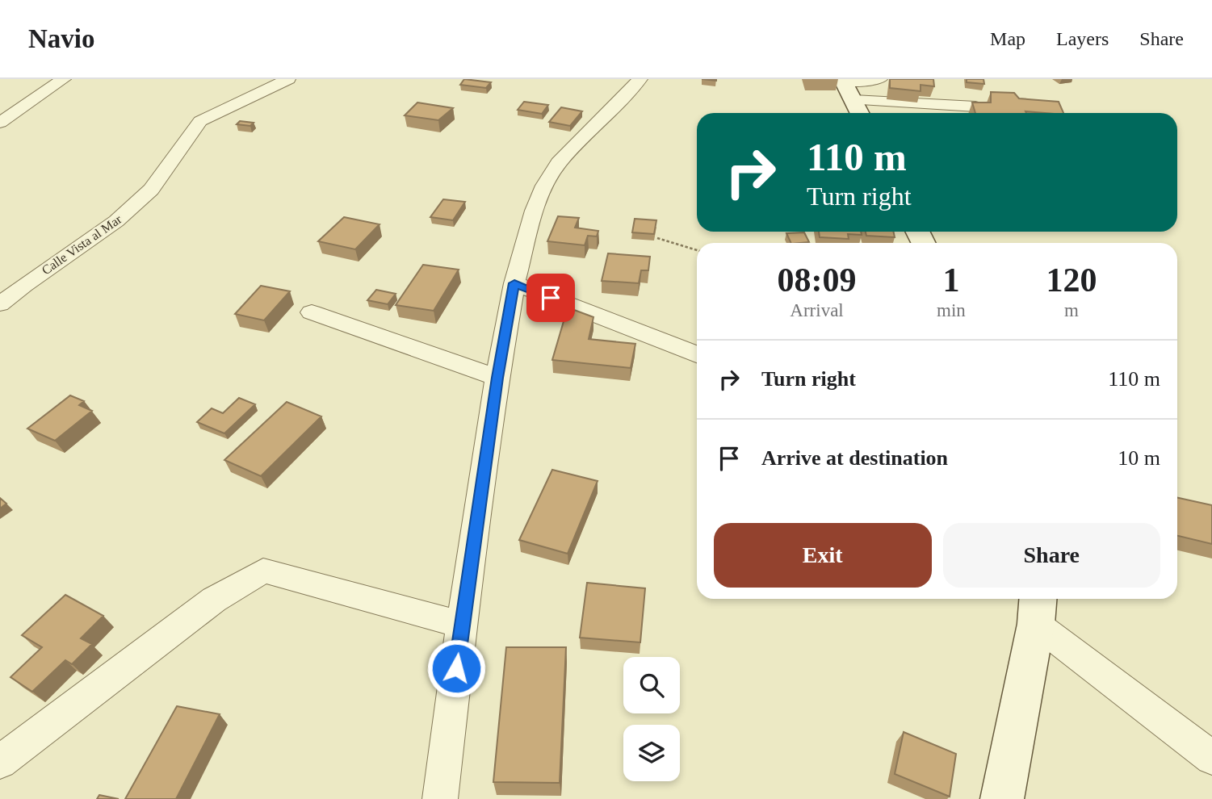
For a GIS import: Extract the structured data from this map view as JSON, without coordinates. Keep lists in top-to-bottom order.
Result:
{
  "streets": {
    "street": ["Calle Vista al Mar"]
  },
  "page": {
    "header": "Navio",
    "nav": ["Map", "Layers", "Share"],
    "turn": ["110 m", "Turn right"],
    "eta": [
      "08:09",
      "Arrival",
      "1",
      "min",
      "120",
      "m"
    ],
    "list": [
      {
        "name": "Turn right",
        "value": "110 m"
      },
      {
        "name": "Arrive at destination",
        "value": "10 m"
      }
    ],
    "buttons": ["Exit", "Share"]
  }
}
